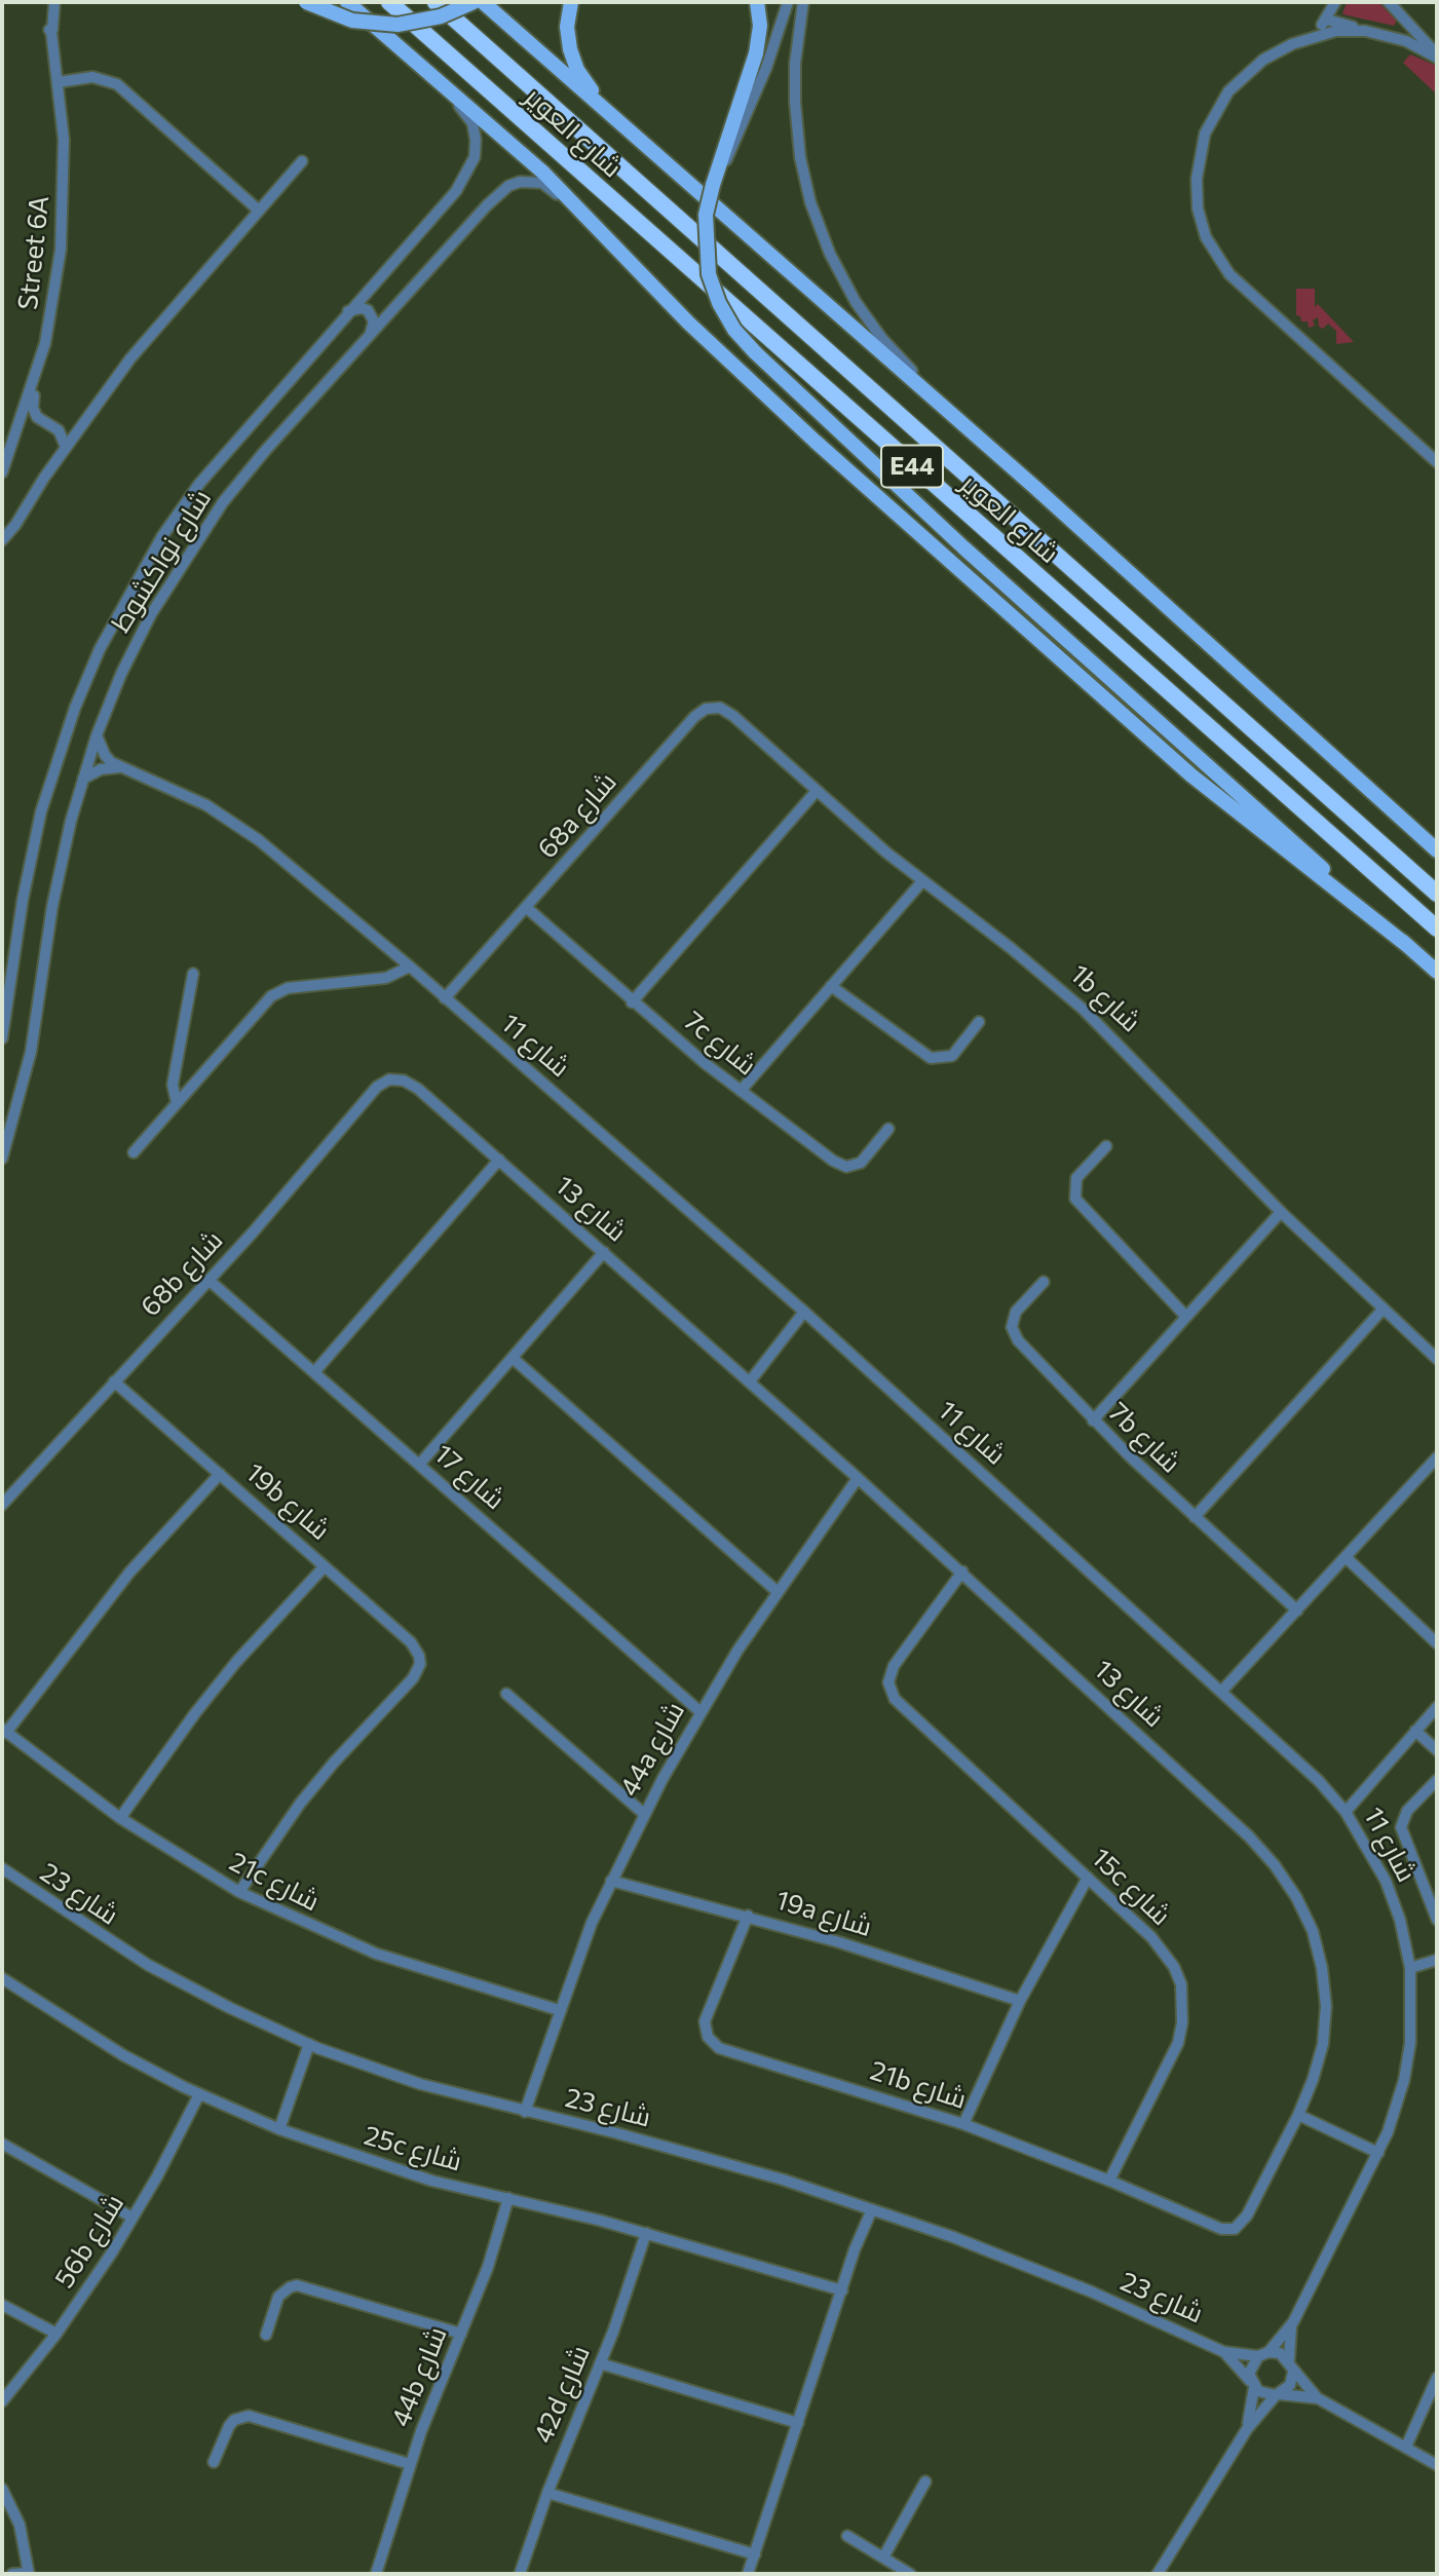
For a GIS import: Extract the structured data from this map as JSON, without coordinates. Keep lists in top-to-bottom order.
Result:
{
  "streets": {
    "highway": ["شارع العوير", "E44"],
    "street": [
      "Street 6A",
      "شارع نواكشوط",
      "68a شارع",
      "1b شارع",
      "7c شارع",
      "شارع 11",
      "شارع 13",
      "68b شارع",
      "7b شارع",
      "شارع 17",
      "19b شارع",
      "44a شارع",
      "21c شارع",
      "15c شارع",
      "شارع 23",
      "19a شارع",
      "21b شارع",
      "25c شارع",
      "56b شارع",
      "44b شارع",
      "42d شارع"
    ]
  },
  "crossings": [
    ["شارع نواكشوط", "شارع 11"],
    ["68a شارع", "1b شارع"],
    ["68a شارع", "7c شارع"],
    ["68a شارع", "شارع 11"],
    ["شارع 11", "شارع 23"],
    ["شارع 13", "68b شارع"],
    ["شارع 13", "44a شارع"],
    ["شارع 13", "15c شارع"],
    ["شارع 13", "21b شارع"],
    ["68b شارع", "شارع 17"],
    ["68b شارع", "19b شارع"],
    ["شارع 17", "44a شارع"],
    ["19b شارع", "21c شارع"],
    ["44a شارع", "21c شارع"],
    ["44a شارع", "شارع 23"],
    ["44a شارع", "19a شارع"],
    ["15c شارع", "21b شارع"],
    ["19a شارع", "21b شارع"],
    ["25c شارع", "56b شارع"],
    ["25c شارع", "44b شارع"],
    ["25c شارع", "42d شارع"]
  ]
}
